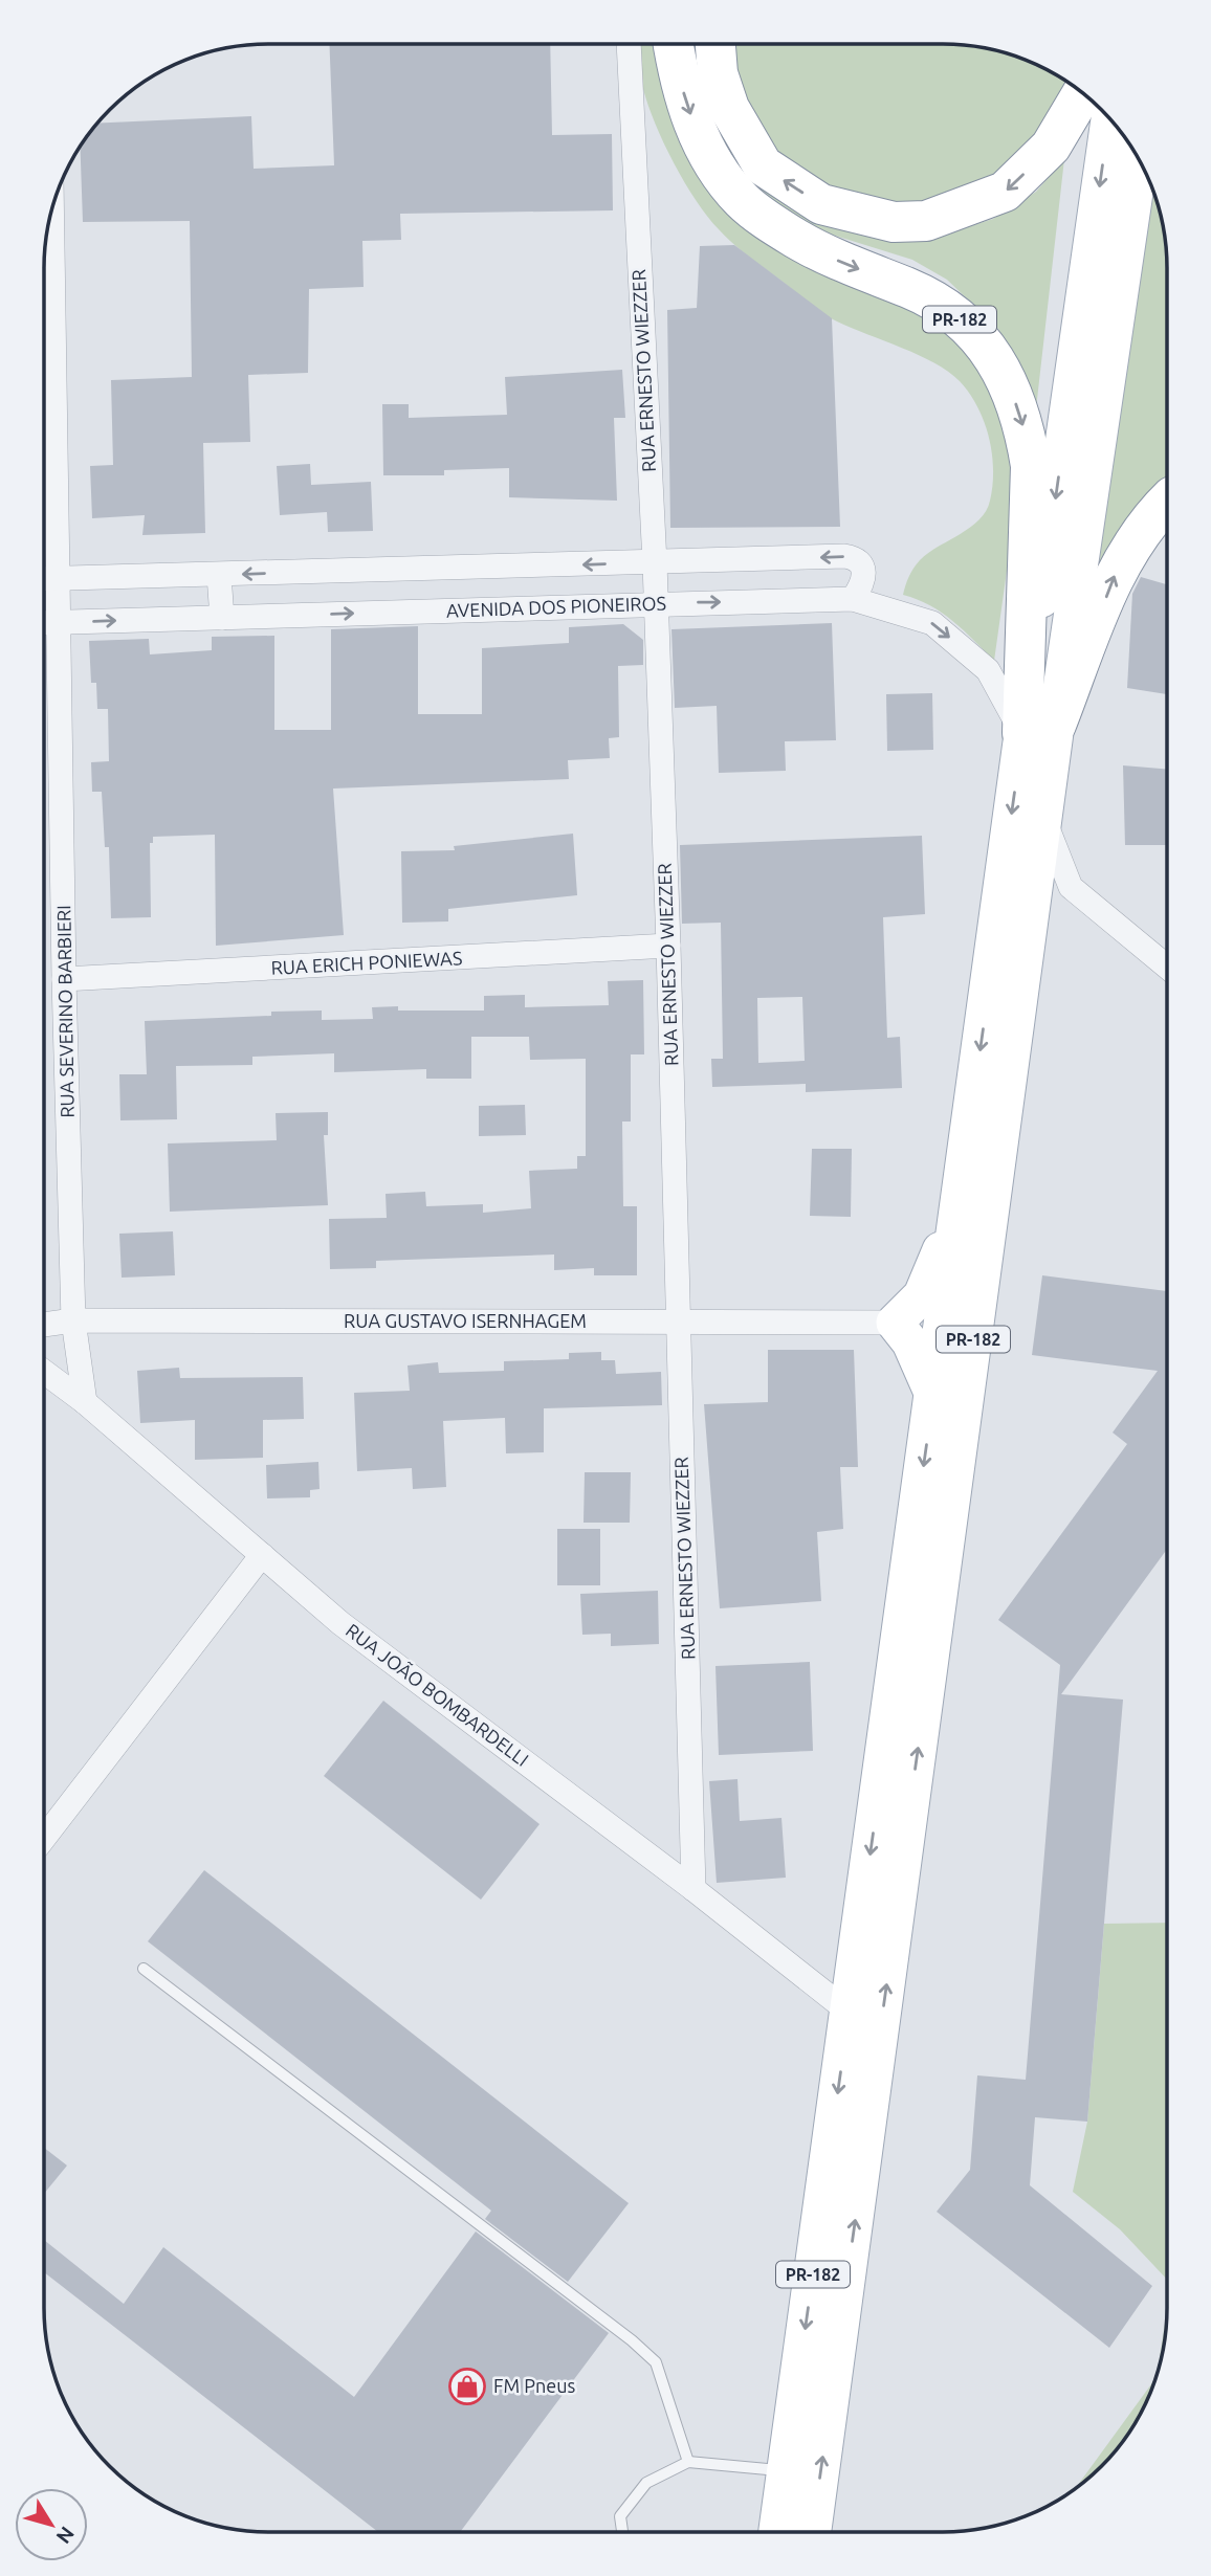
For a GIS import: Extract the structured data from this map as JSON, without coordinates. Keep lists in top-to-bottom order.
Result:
{
  "streets": {
    "highway": ["PR-182"],
    "street": [
      "RUA ERNESTO WIEZZER",
      "AVENIDA DOS PIONEIROS",
      "RUA ERICH PONIEWAS",
      "RUA SEVERINO BARBIERI",
      "RUA GUSTAVO ISERNHAGEM",
      "RUA JOÃO BOMBARDELLI"
    ]
  },
  "crossings": [
    ["PR-182", "AVENIDA DOS PIONEIROS"],
    ["PR-182", "RUA JOÃO BOMBARDELLI"],
    ["RUA ERNESTO WIEZZER", "AVENIDA DOS PIONEIROS"],
    ["RUA ERNESTO WIEZZER", "RUA ERICH PONIEWAS"],
    ["RUA ERNESTO WIEZZER", "RUA GUSTAVO ISERNHAGEM"],
    ["RUA ERNESTO WIEZZER", "RUA JOÃO BOMBARDELLI"],
    ["AVENIDA DOS PIONEIROS", "RUA SEVERINO BARBIERI"],
    ["RUA ERICH PONIEWAS", "RUA SEVERINO BARBIERI"],
    ["RUA SEVERINO BARBIERI", "RUA GUSTAVO ISERNHAGEM"],
    ["RUA SEVERINO BARBIERI", "RUA JOÃO BOMBARDELLI"]
  ],
  "places": {
    "shop": ["FM Pneus"]
  },
  "north": "bottom right"
}
